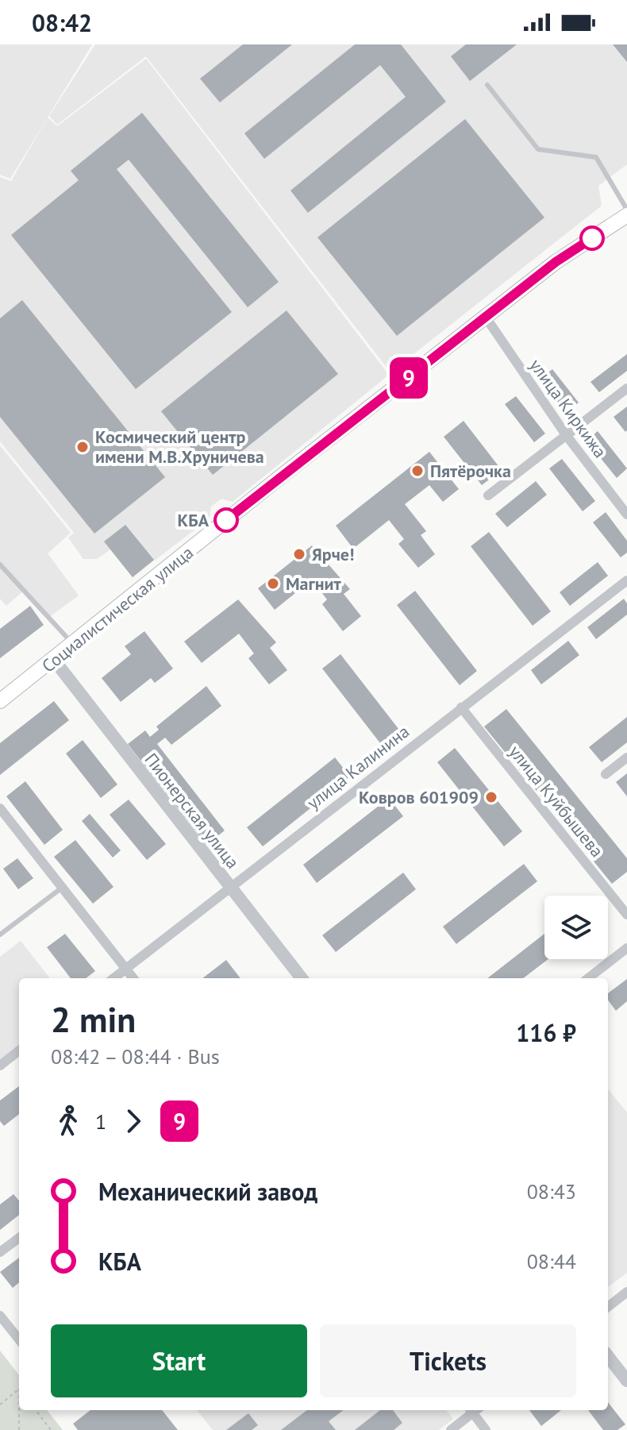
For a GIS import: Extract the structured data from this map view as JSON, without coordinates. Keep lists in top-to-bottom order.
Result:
{
  "streets": {
    "main road": ["Социалистическая улица"],
    "street": [
      "улица Киркижа",
      "улица Калинина",
      "улица Куйбышева",
      "Пионерская улица"
    ]
  },
  "crossings": [
    ["улица Киркижа", "Социалистическая улица"],
    ["Социалистическая улица", "Пионерская улица"],
    ["улица Калинина", "улица Куйбышева"],
    ["улица Калинина", "Пионерская улица"]
  ],
  "places": [
    "Космический центр имени М.В.Хруничева",
    "Пятёрочка",
    "КБА",
    "Ярче!",
    "Магнит",
    "Ковров 601909"
  ],
  "lines": ["bus line 9"],
  "page": {
    "status": "08:42",
    "on_map": "9",
    "heading": ["2 min", "08:42 – 08:44 · Bus", "116 ₽"],
    "legs": ["1", "9"],
    "list": [
      {
        "name": "Механический завод",
        "value": "08:43"
      },
      {
        "name": "КБА",
        "value": "08:44"
      }
    ],
    "buttons": ["Start", "Tickets"]
  }
}
